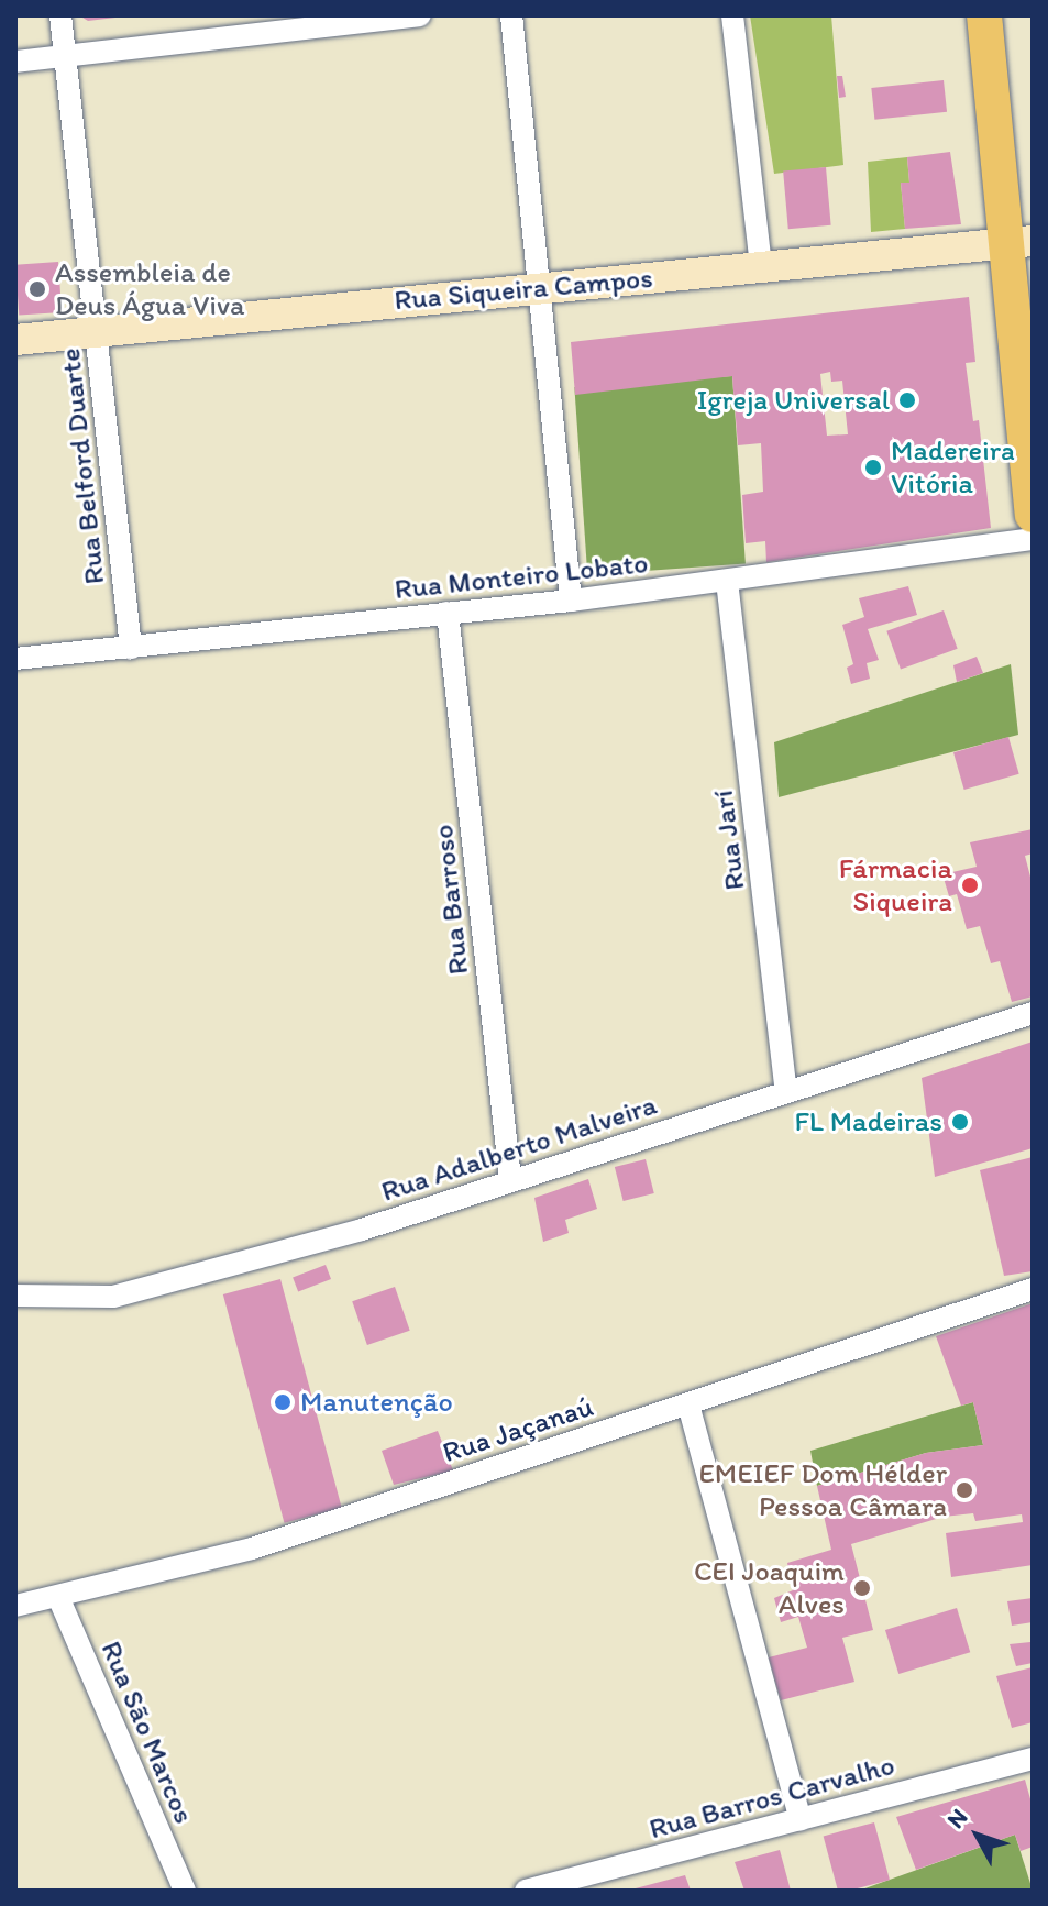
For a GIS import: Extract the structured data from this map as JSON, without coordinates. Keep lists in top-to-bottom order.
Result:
{
  "streets": {
    "street": [
      "Rua Siqueira Campos",
      "Rua Belford Duarte",
      "Rua Monteiro Lobato",
      "Rua Jarí",
      "Rua Barroso",
      "Rua Adalberto Malveira",
      "Rua Jaçanaú",
      "Rua São Marcos",
      "Rua Barros Carvalho"
    ]
  },
  "crossings": [
    ["Rua Siqueira Campos", "Rua Belford Duarte"],
    ["Rua Belford Duarte", "Rua Monteiro Lobato"],
    ["Rua Monteiro Lobato", "Rua Jarí"],
    ["Rua Monteiro Lobato", "Rua Barroso"],
    ["Rua Jarí", "Rua Adalberto Malveira"],
    ["Rua Barroso", "Rua Adalberto Malveira"],
    ["Rua Jaçanaú", "Rua São Marcos"]
  ],
  "places": [
    "Assembleia de Deus Água Viva",
    "Igreja Universal",
    "Madereira Vitória",
    "Fármacia Siqueira",
    "FL Madeiras",
    "Manutenção",
    "EMEIEF Dom Hélder Pessoa Câmara",
    "CEI Joaquim Alves"
  ],
  "north": "top left"
}
